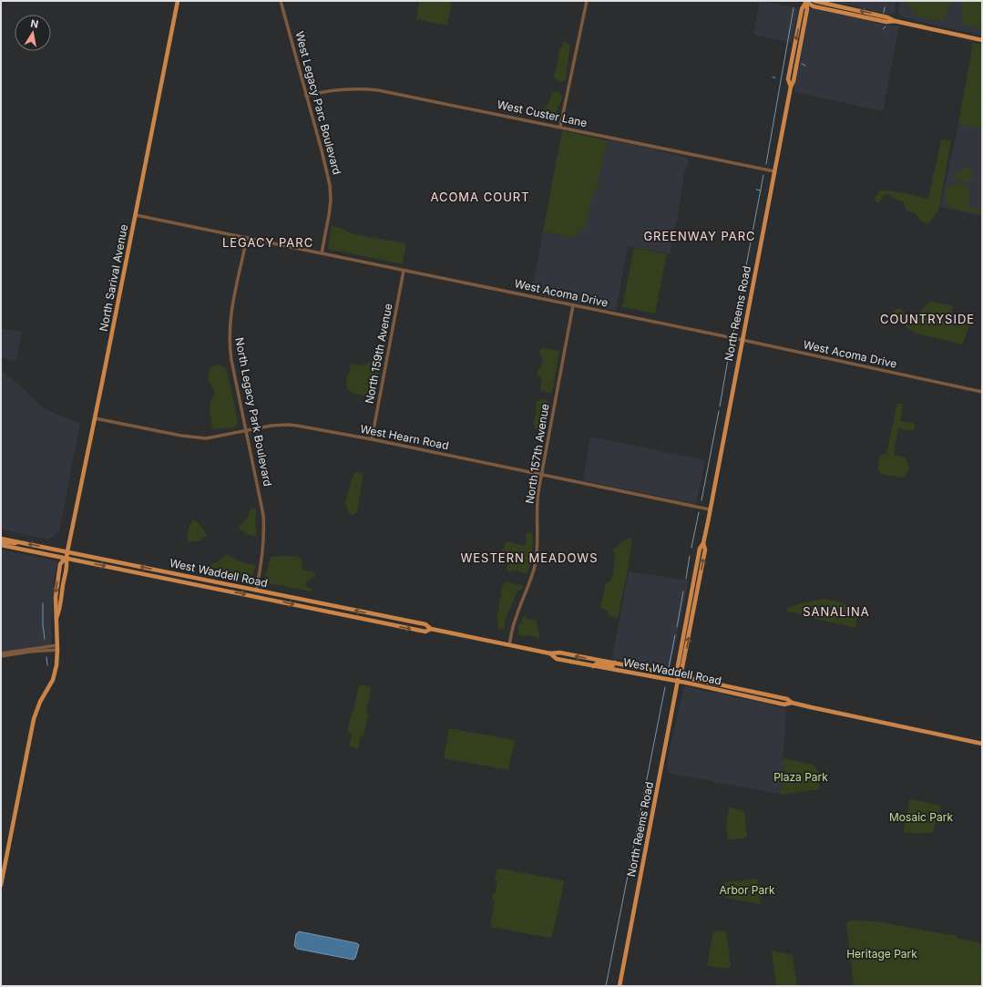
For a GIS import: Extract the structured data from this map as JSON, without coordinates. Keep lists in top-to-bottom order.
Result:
{
  "streets": {
    "main road": ["North Sarival Avenue", "North Reems Road", "West Waddell Road"],
    "street": [
      "West Legacy Parc Boulevard",
      "West Custer Lane",
      "West Acoma Drive",
      "North 159th Avenue",
      "North Legacy Park Boulevard",
      "West Hearn Road",
      "North 157th Avenue"
    ]
  },
  "crossings": [
    ["West Legacy Parc Boulevard", "West Custer Lane"],
    ["West Legacy Parc Boulevard", "West Acoma Drive"],
    ["West Custer Lane", "North Reems Road"],
    ["North Sarival Avenue", "West Acoma Drive"],
    ["North Sarival Avenue", "West Hearn Road"],
    ["North Sarival Avenue", "West Waddell Road"],
    ["West Acoma Drive", "North Reems Road"],
    ["West Acoma Drive", "North 159th Avenue"],
    ["West Acoma Drive", "North Legacy Park Boulevard"],
    ["West Acoma Drive", "North 157th Avenue"],
    ["North Reems Road", "West Hearn Road"],
    ["North Reems Road", "West Waddell Road"],
    ["North 159th Avenue", "West Hearn Road"],
    ["North Legacy Park Boulevard", "West Hearn Road"],
    ["North Legacy Park Boulevard", "West Waddell Road"],
    ["West Hearn Road", "North 157th Avenue"],
    ["North 157th Avenue", "West Waddell Road"]
  ],
  "districts": [
    "ACOMA COURT",
    "GREENWAY PARC",
    "LEGACY PARC",
    "COUNTRYSIDE",
    "WESTERN MEADOWS",
    "SANALINA"
  ],
  "parks": [
    "Plaza Park",
    "Mosaic Park",
    "Arbor Park",
    "Heritage Park"
  ],
  "north": "top"
}
